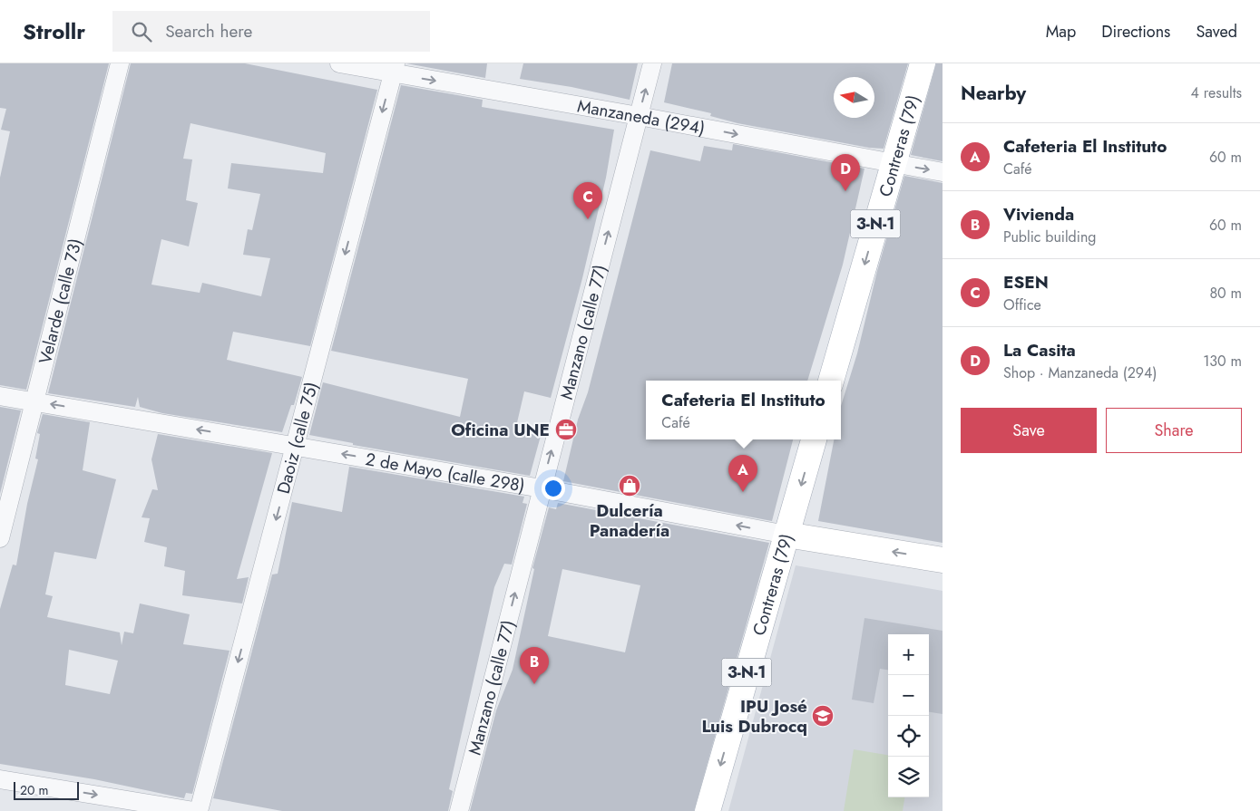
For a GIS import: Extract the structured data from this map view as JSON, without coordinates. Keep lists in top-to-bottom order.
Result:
{
  "streets": {
    "main road": ["Contreras (79)", "3-N-1", "2 de Mayo (calle 298)"],
    "street": [
      "Manzaneda (294)",
      "Velarde (calle 73)",
      "Manzano (calle 77)",
      "Daoiz (calle 75)"
    ]
  },
  "crossings": [
    ["Manzaneda (294)", "Contreras (79)"],
    ["Manzaneda (294)", "Manzano (calle 77)"],
    ["Manzaneda (294)", "Daoiz (calle 75)"],
    ["Contreras (79)", "2 de Mayo (calle 298)"],
    ["Velarde (calle 73)", "2 de Mayo (calle 298)"],
    ["Manzano (calle 77)", "2 de Mayo (calle 298)"],
    ["Daoiz (calle 75)", "2 de Mayo (calle 298)"]
  ],
  "one_way": [
    "Manzaneda (294)",
    "Contreras (79)",
    "Manzano (calle 77)",
    "Daoiz (calle 75)",
    "2 de Mayo (calle 298)"
  ],
  "places": {
    "office": ["Oficina UNE"],
    "shop": ["Dulcería Panadería"],
    "school or university": ["IPU José Luis Dubrocq"]
  },
  "scale_bar": "20 m",
  "north": "left",
  "page": {
    "header": "Strollr",
    "search": "Search here",
    "nav": ["Map", "Directions", "Saved"],
    "heading": ["Nearby", "4 results"],
    "list": [
      {
        "mark": "A",
        "name": "Cafeteria El Instituto",
        "note": "Café",
        "value": "60 m"
      },
      {
        "mark": "B",
        "name": "Vivienda",
        "note": "Public building",
        "value": "60 m"
      },
      {
        "mark": "C",
        "name": "ESEN",
        "note": "Office",
        "value": "80 m"
      },
      {
        "mark": "D",
        "name": "La Casita",
        "note": "Shop · Manzaneda (294)",
        "value": "130 m"
      }
    ],
    "pins": [
      "D",
      "C",
      "A",
      "B"
    ],
    "popup": ["Cafeteria El Instituto", "Café"],
    "buttons": ["Save", "Share"],
    "map_buttons": ["+", "−"],
    "scale": "20 m"
  }
}
